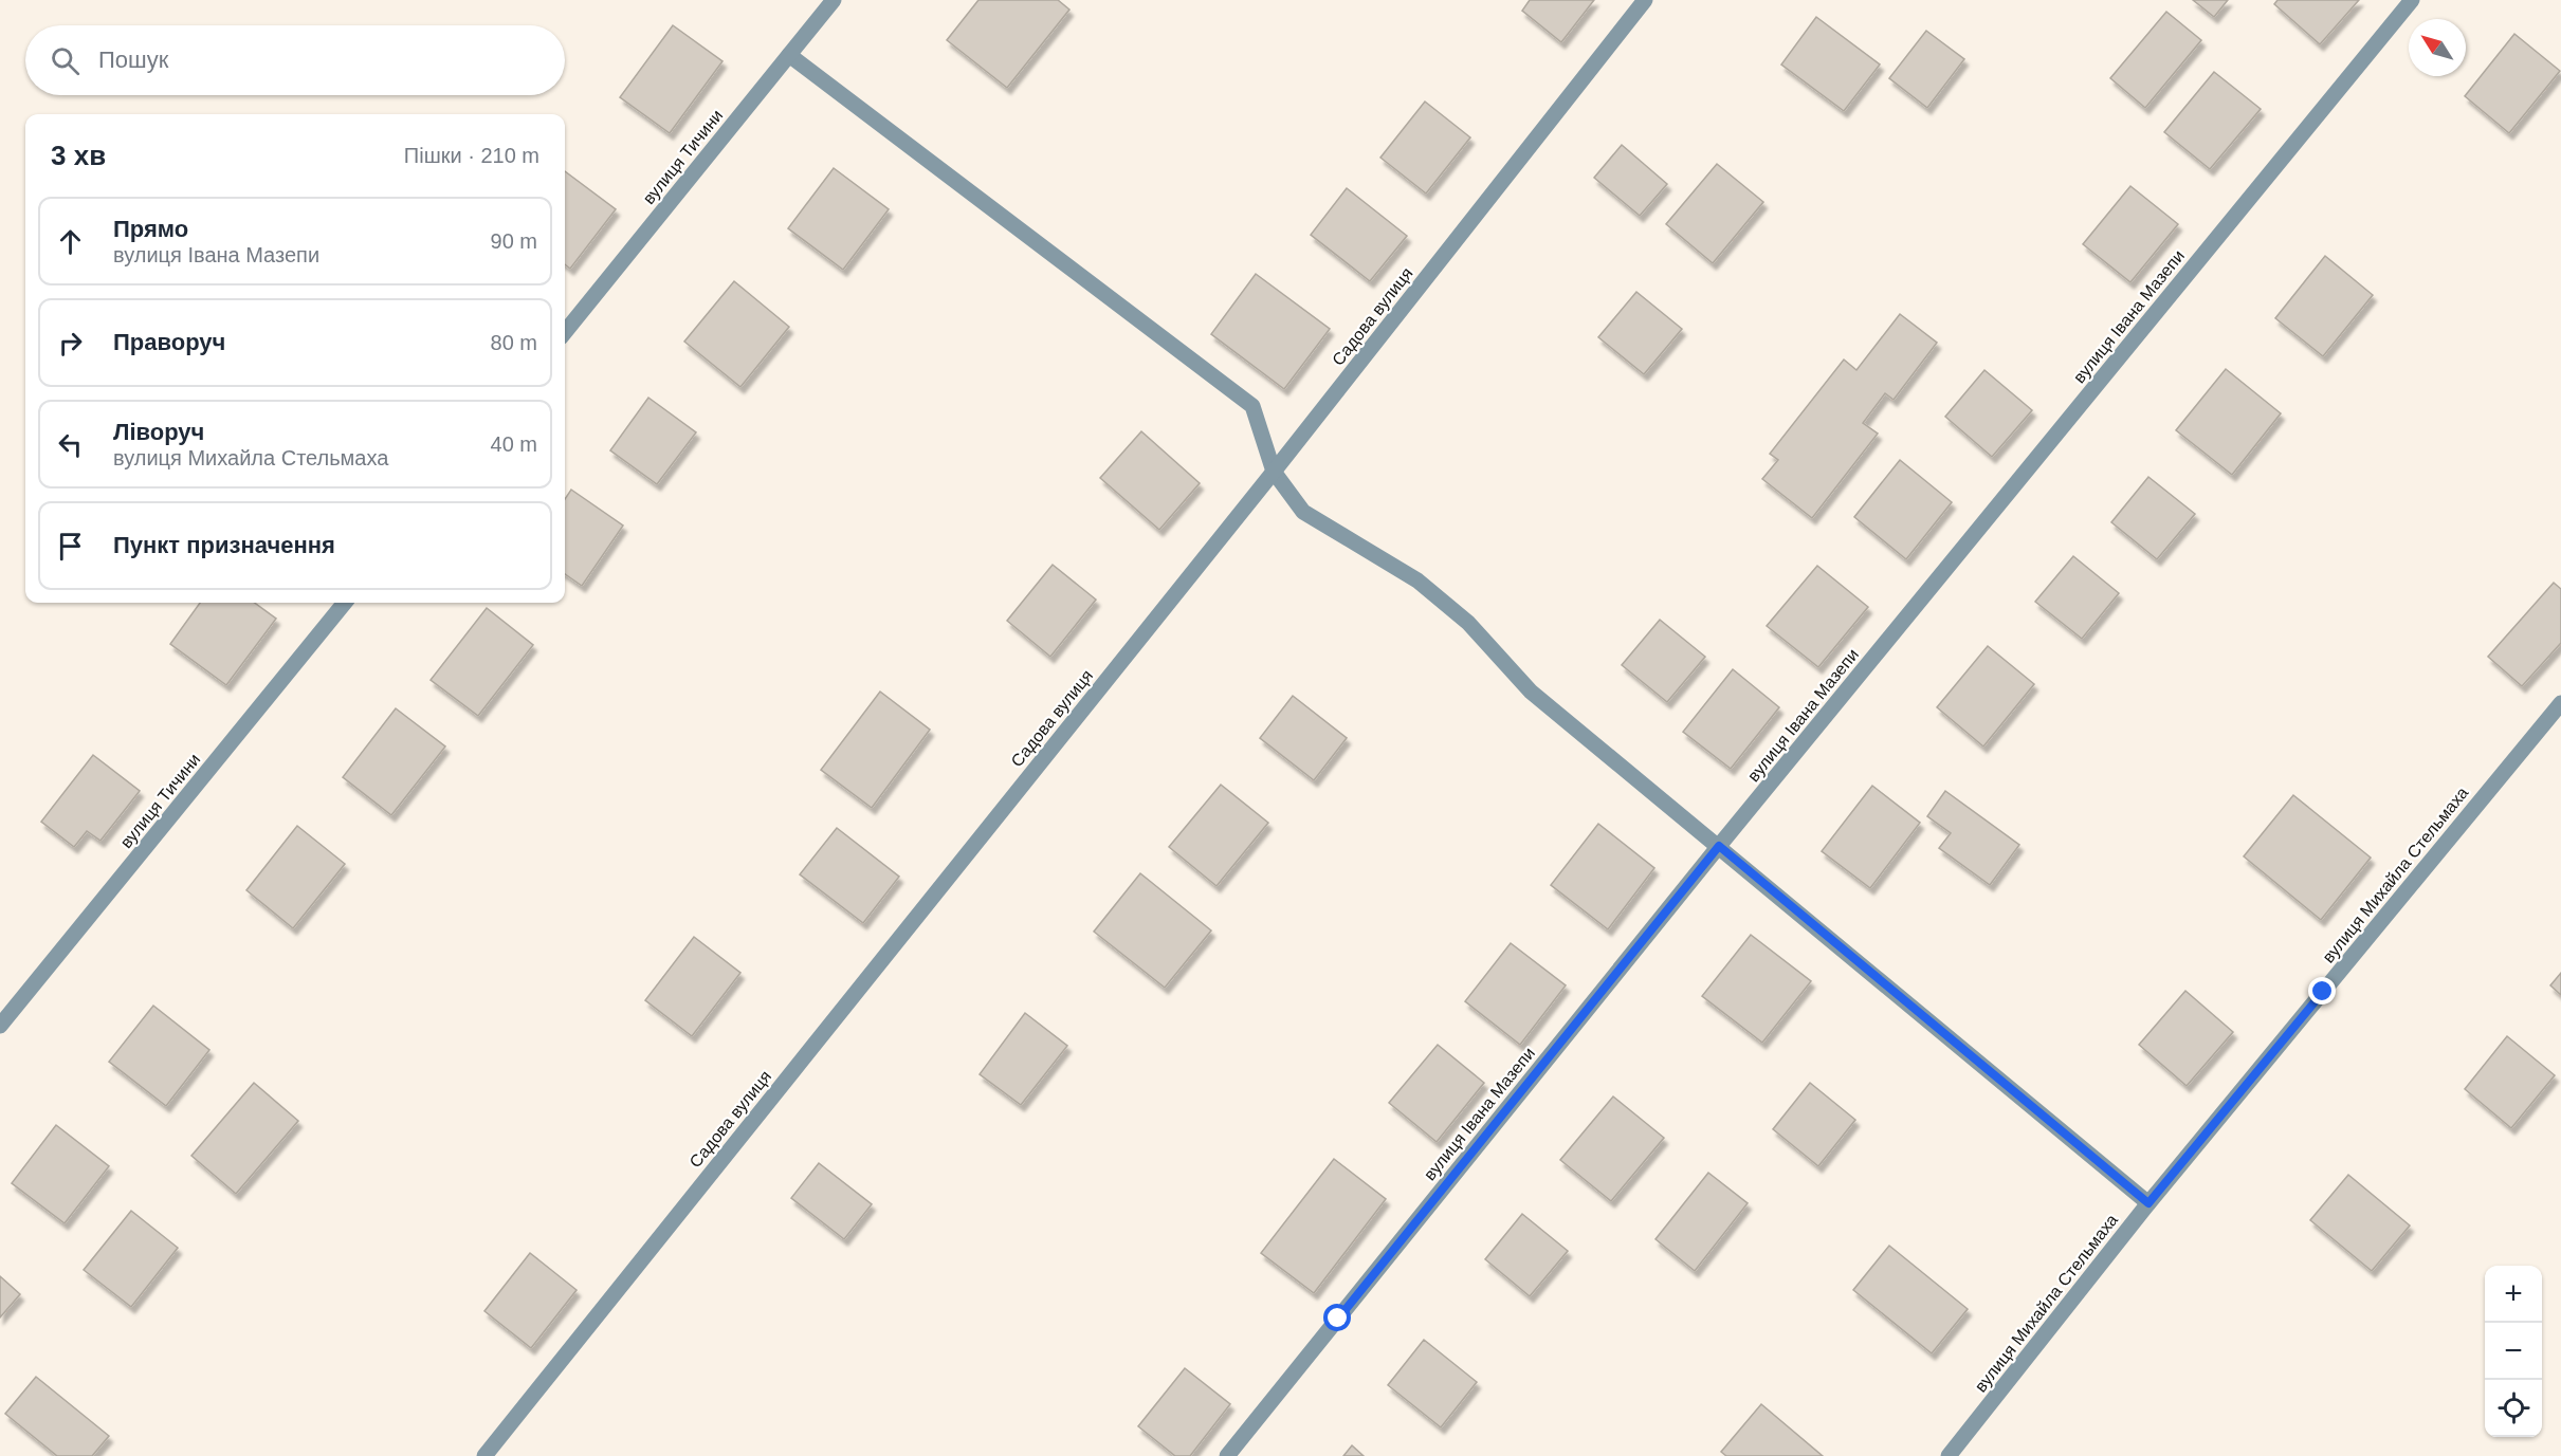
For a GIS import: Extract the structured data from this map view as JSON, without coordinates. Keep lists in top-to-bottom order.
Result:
{
  "streets": {
    "street": [
      "вулиця Тичини",
      "Садова вулиця",
      "вулиця Івана Мазепи",
      "вулиця Михайла Стельмаха"
    ]
  },
  "north": "top left",
  "page": {
    "search": "Пошук",
    "heading": ["3 хв", "Пішки · 210 m"],
    "list": [
      ["Прямо", "вулиця Івана Мазепи", "90 m"],
      ["Праворуч", "80 m"],
      ["Ліворуч", "вулиця Михайла Стельмаха", "40 m"],
      "Пункт призначення"
    ],
    "map_buttons": ["+", "−"]
  }
}
